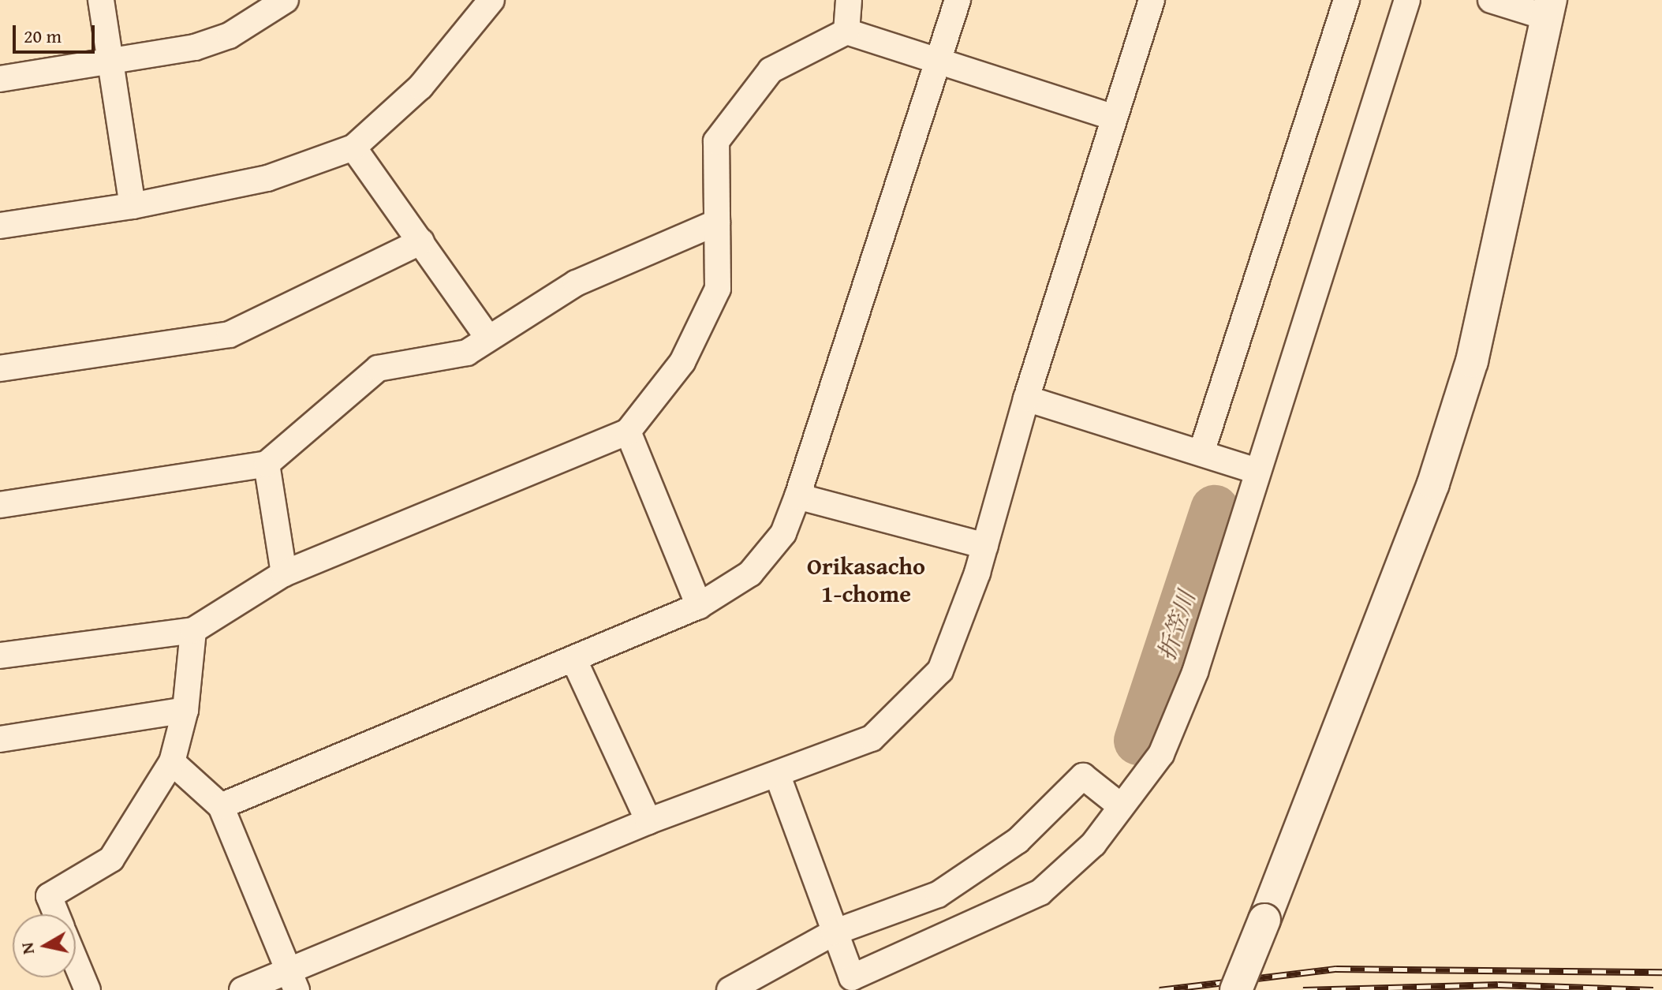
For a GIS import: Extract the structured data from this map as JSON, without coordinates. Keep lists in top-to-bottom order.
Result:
{
  "districts": ["Orikasacho 1-chome"],
  "water": ["折笠川"],
  "scale_bar": "20 m",
  "north": "left"
}
